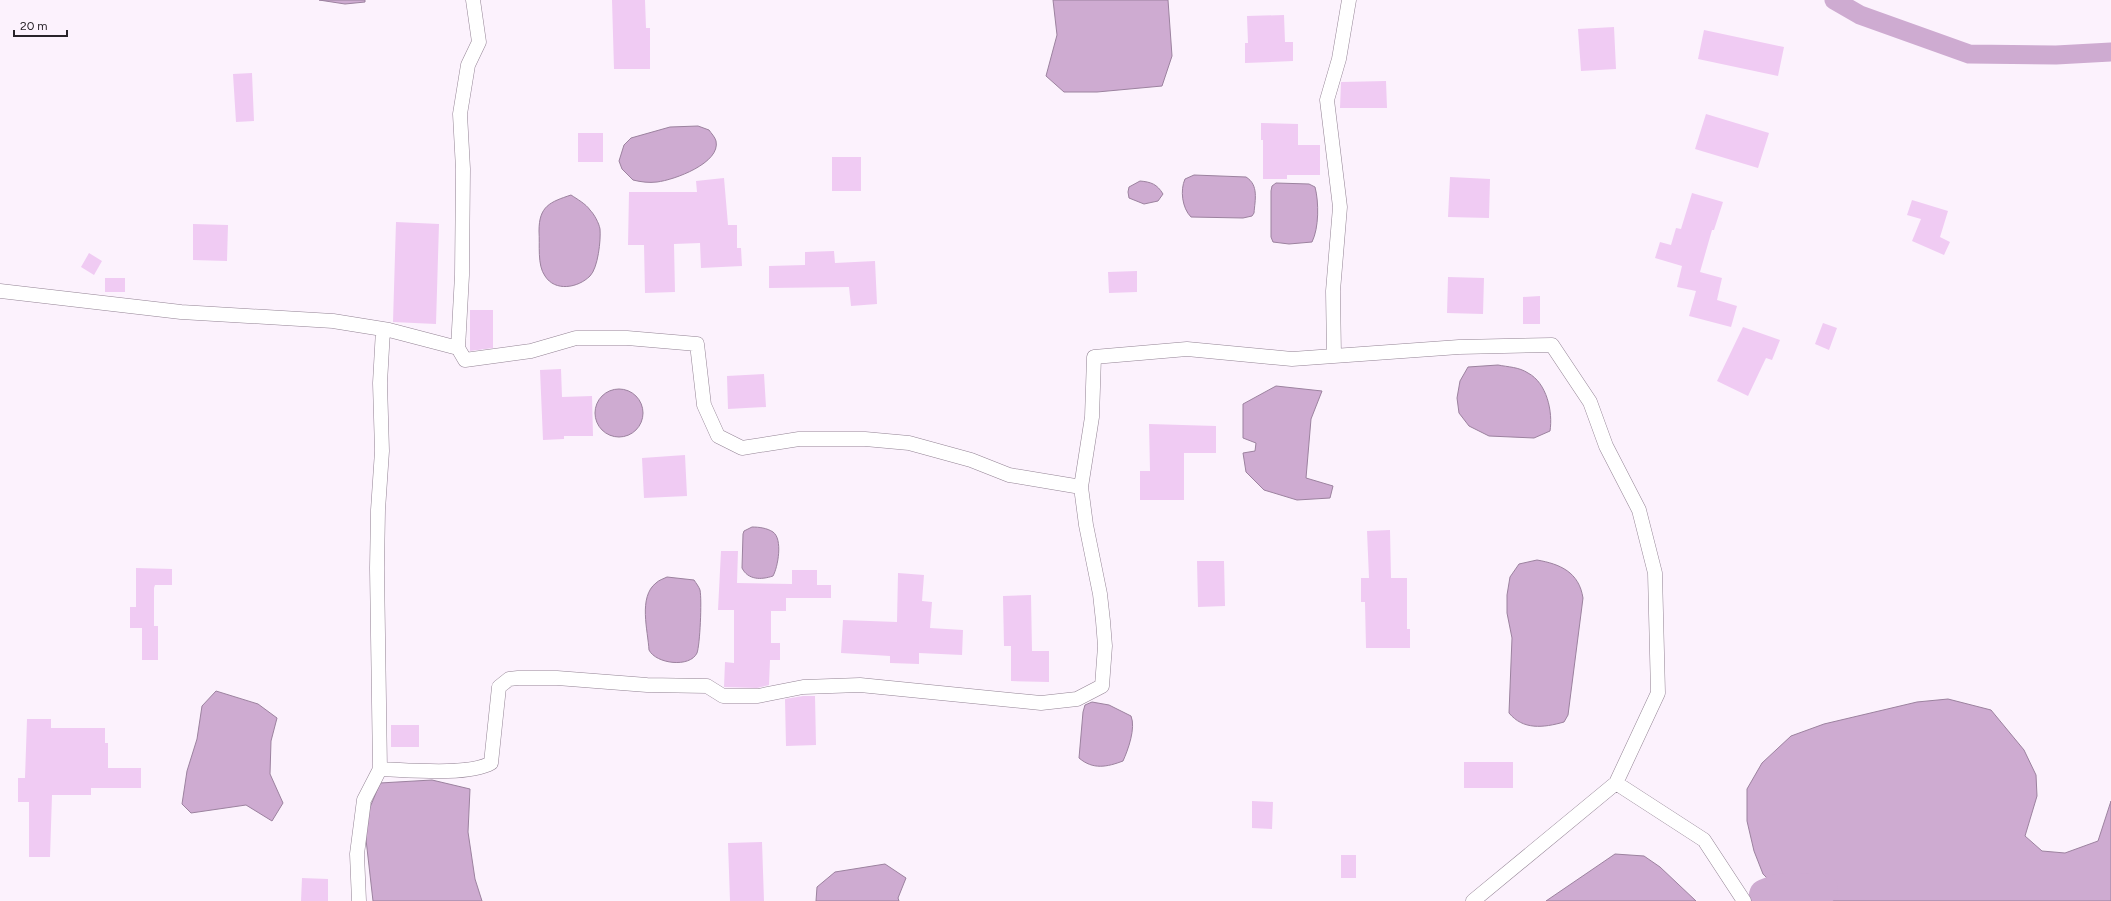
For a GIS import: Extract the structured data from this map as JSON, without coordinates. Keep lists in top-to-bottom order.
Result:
{
  "scale_bar": "20 m"
}
